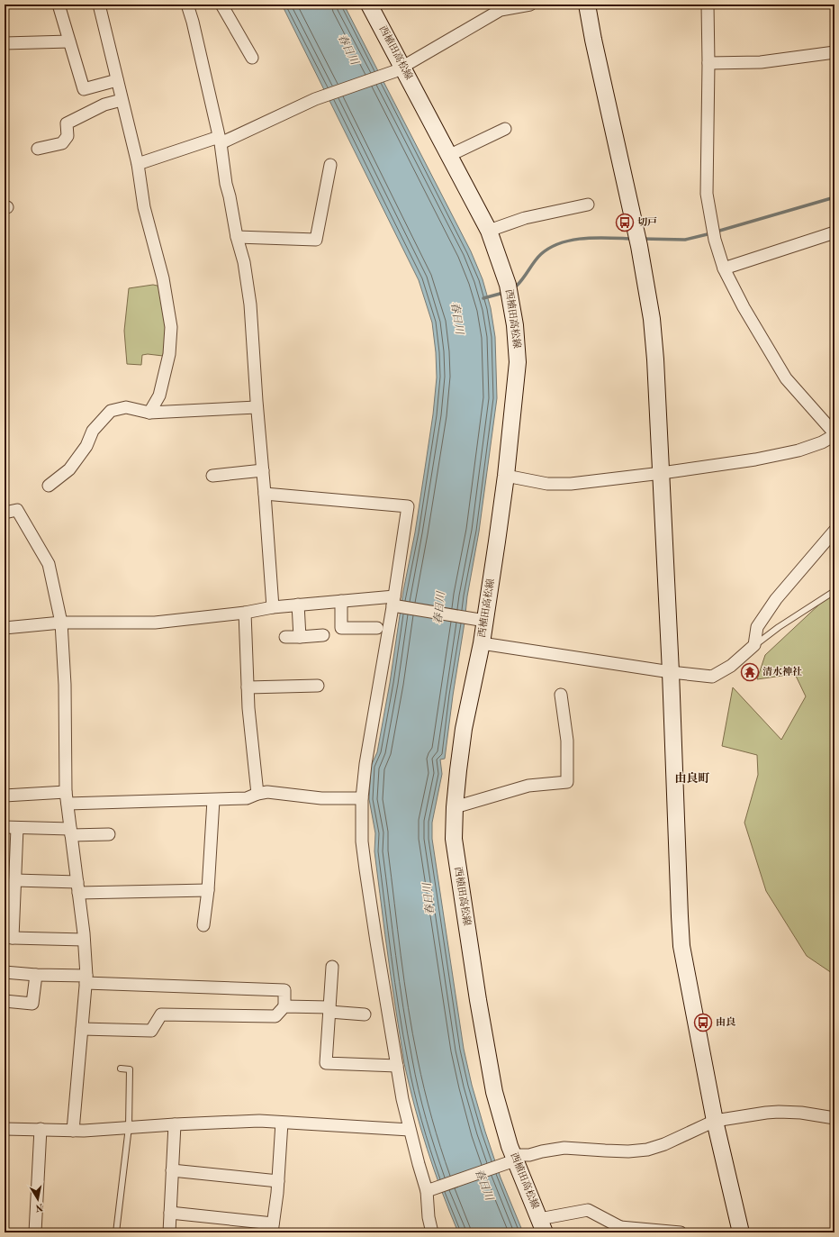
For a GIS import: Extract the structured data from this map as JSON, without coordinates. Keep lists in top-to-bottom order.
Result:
{
  "streets": {
    "main road": ["西植田高松線"]
  },
  "districts": ["由良町"],
  "water": ["春日川"],
  "places": {
    "bus stop": ["切戸", "由良"],
    "temple": ["清水神社"]
  },
  "north": "bottom"
}
